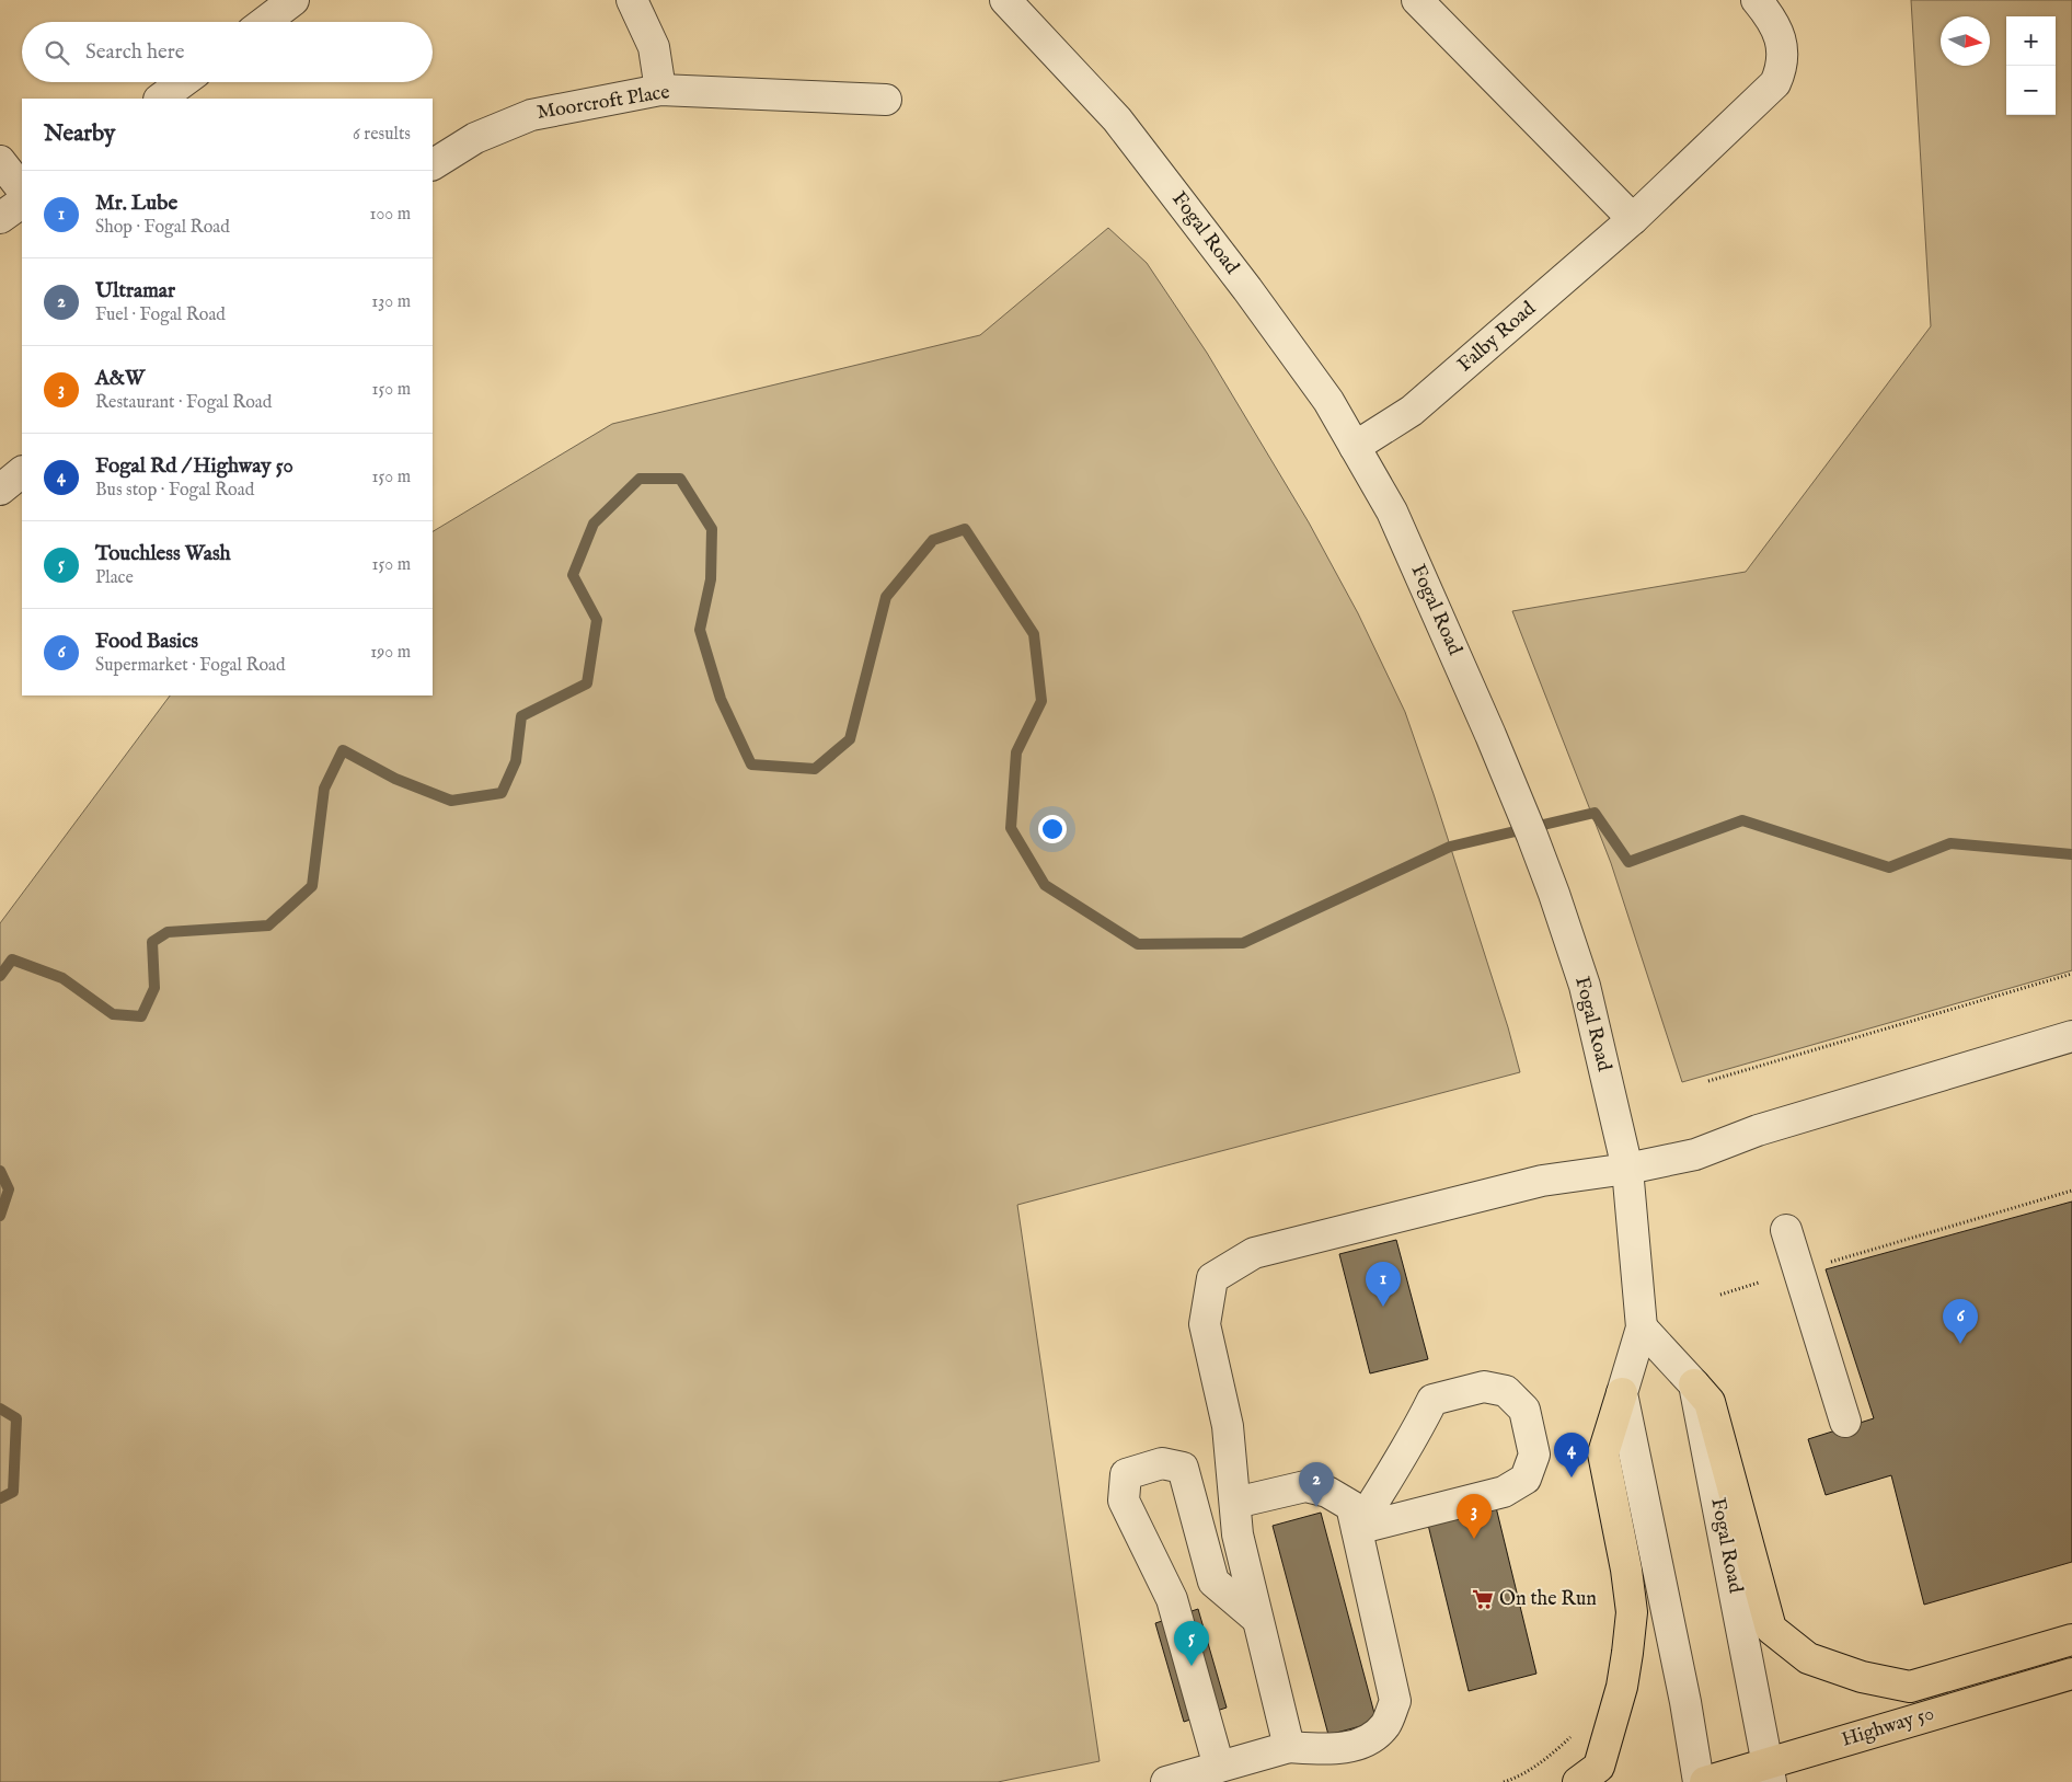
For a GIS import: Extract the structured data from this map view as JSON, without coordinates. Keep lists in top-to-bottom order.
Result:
{
  "streets": {
    "main road": ["Highway 50"],
    "street": ["Moorcroft Place", "Fogal Road", "Falby Road"]
  },
  "crossings": [
    ["Fogal Road", "Falby Road"],
    ["Fogal Road", "Highway 50"]
  ],
  "places": {
    "supermarket": ["On the Run"]
  },
  "north": "right",
  "page": {
    "map_buttons": ["+", "−"],
    "search": "Search here",
    "heading": ["Nearby", "6 results"],
    "list": [
      {
        "mark": "1",
        "name": "Mr. Lube",
        "note": "Shop · Fogal Road",
        "value": "100 m"
      },
      {
        "mark": "2",
        "name": "Ultramar",
        "note": "Fuel · Fogal Road",
        "value": "130 m"
      },
      {
        "mark": "3",
        "name": "A&W",
        "note": "Restaurant · Fogal Road",
        "value": "150 m"
      },
      {
        "mark": "4",
        "name": "Fogal Rd / Highway 50",
        "note": "Bus stop · Fogal Road",
        "value": "150 m"
      },
      {
        "mark": "5",
        "name": "Touchless Wash",
        "note": "Place",
        "value": "150 m"
      },
      {
        "mark": "6",
        "name": "Food Basics",
        "note": "Supermarket · Fogal Road",
        "value": "190 m"
      }
    ],
    "pins": [
      "1",
      "6",
      "4",
      "2",
      "3",
      "5"
    ]
  }
}
